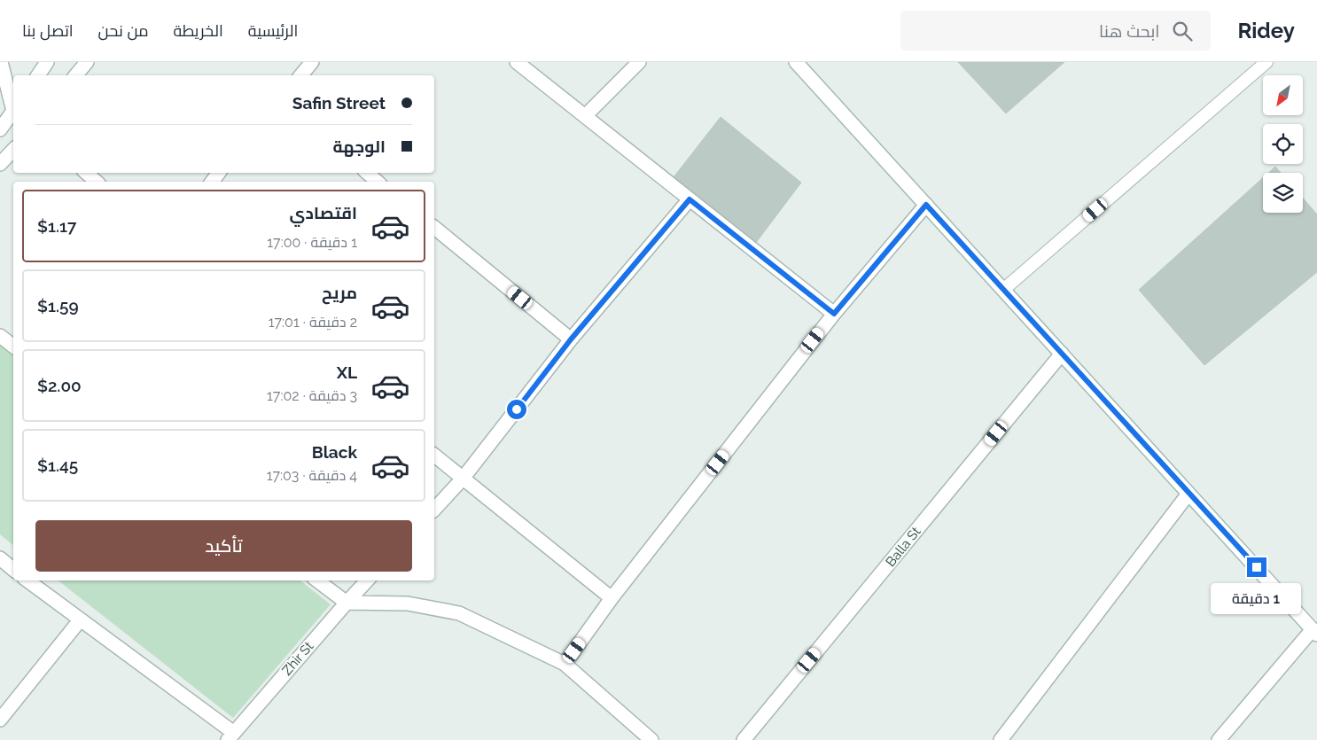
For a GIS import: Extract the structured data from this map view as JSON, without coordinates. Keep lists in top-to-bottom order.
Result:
{
  "streets": {
    "street": ["Balla St", "Zhir St"]
  },
  "north": "bottom left",
  "page": {
    "header": "Ridey",
    "search": "ابحث هنا",
    "nav": [
      "الرئيسية",
      "الخريطة",
      "من نحن",
      "اتصل بنا"
    ],
    "banner": ["Safin Street", "الوجهة"],
    "list": [
      {
        "name": "اقتصادي",
        "note": "1 دقيقة · 17:00",
        "value": "$1.17"
      },
      {
        "name": "مريح",
        "note": "2 دقيقة · 17:01",
        "value": "$1.59"
      },
      {
        "name": "XL",
        "note": "3 دقيقة · 17:02",
        "value": "$2.00"
      },
      {
        "name": "Black",
        "note": "4 دقيقة · 17:03",
        "value": "$1.45"
      }
    ],
    "buttons": "تأكيد",
    "bubble": "1 دقيقة"
  }
}
